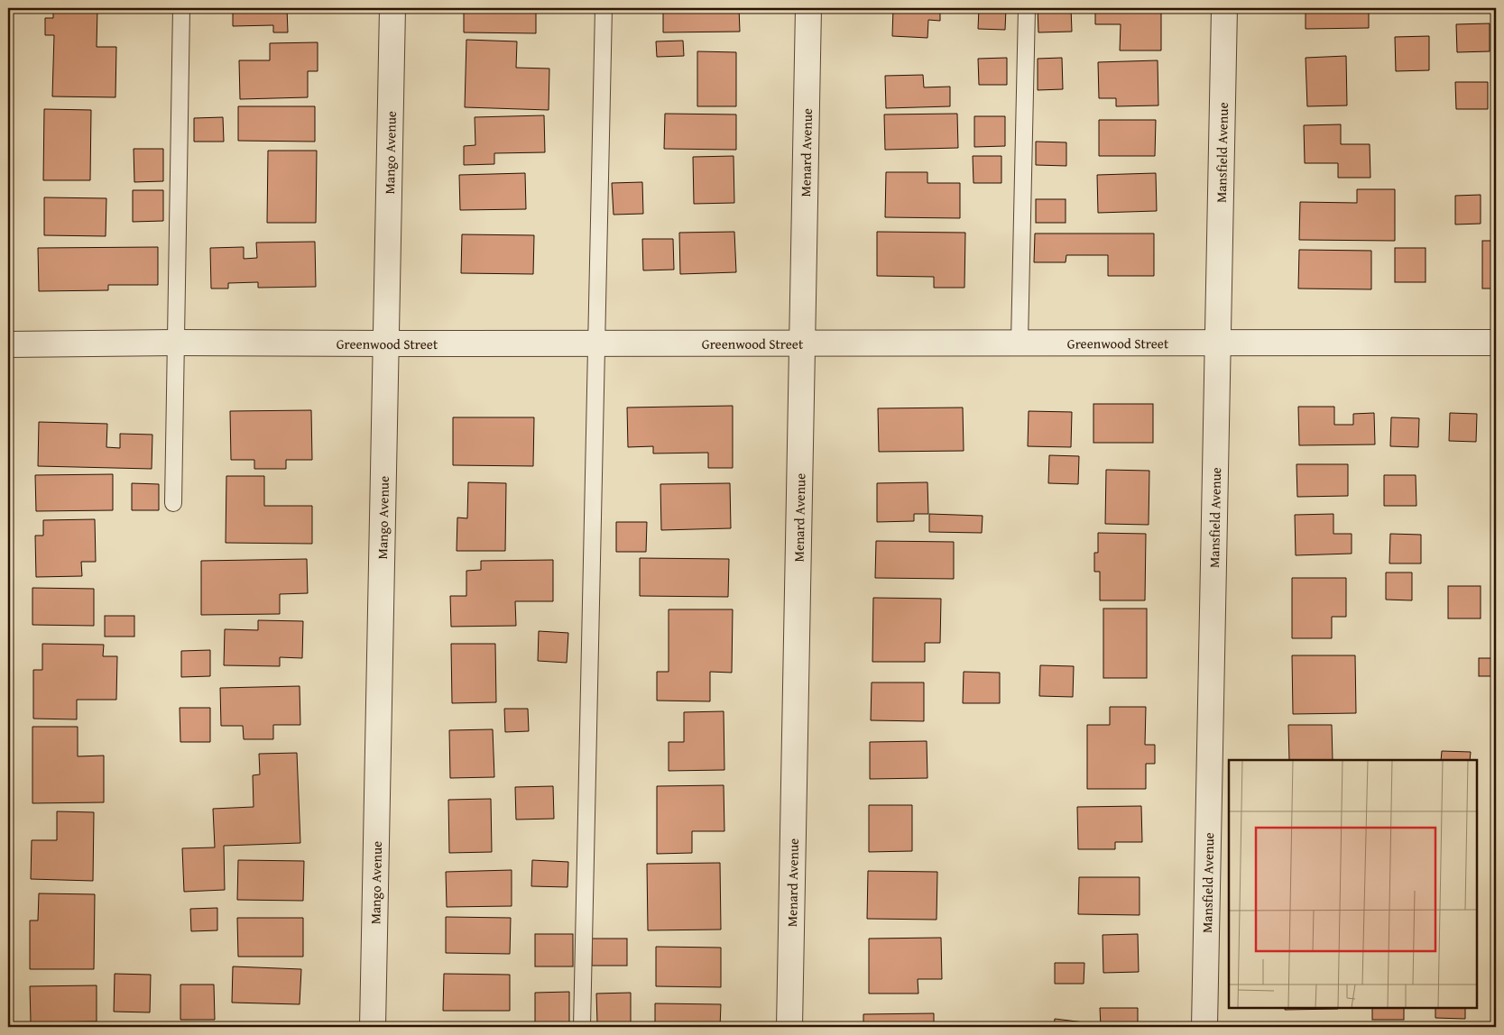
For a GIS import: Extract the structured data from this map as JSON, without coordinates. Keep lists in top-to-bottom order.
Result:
{
  "streets": {
    "street": [
      "Mango Avenue",
      "Menard Avenue",
      "Mansfield Avenue",
      "Greenwood Street"
    ]
  },
  "crossings": [
    ["Mango Avenue", "Greenwood Street"],
    ["Menard Avenue", "Greenwood Street"],
    ["Mansfield Avenue", "Greenwood Street"]
  ]
}
